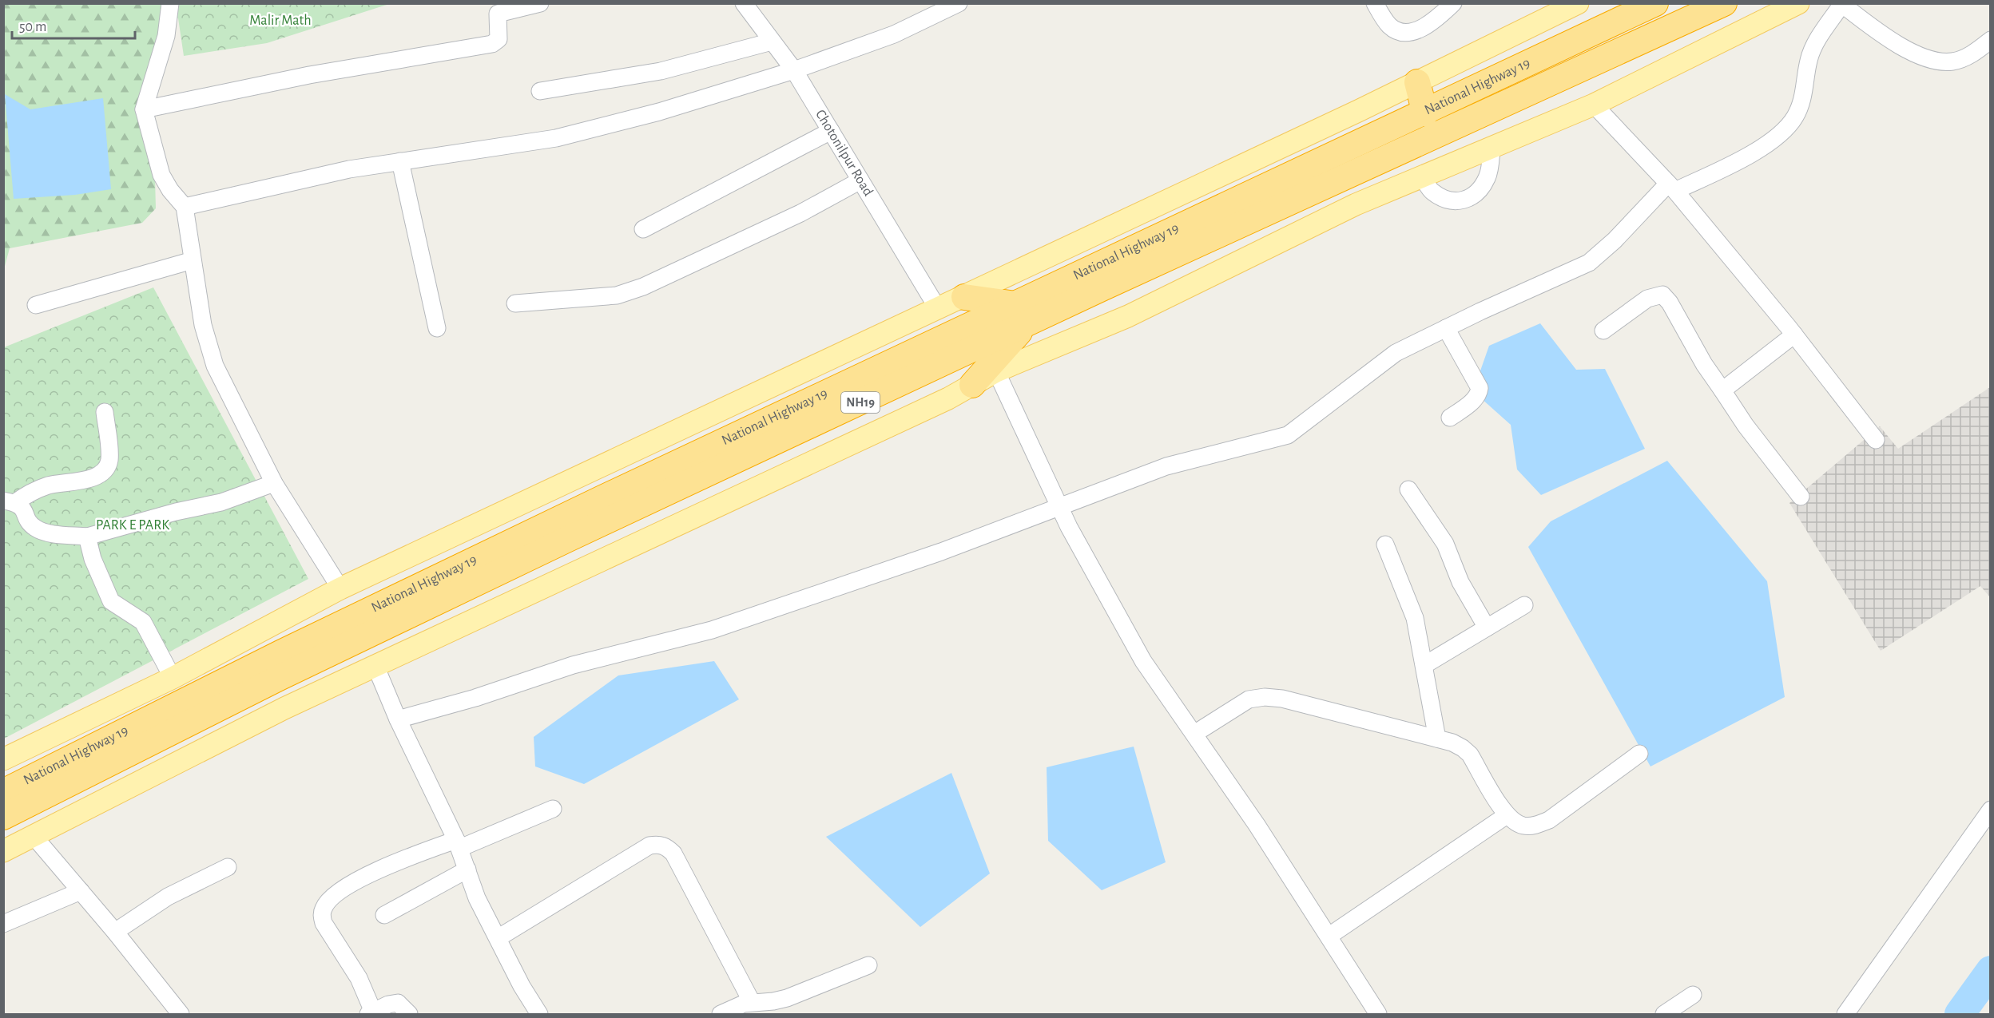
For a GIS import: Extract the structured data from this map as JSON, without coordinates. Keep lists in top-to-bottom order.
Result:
{
  "streets": {
    "highway": ["National Highway 19", "NH19"],
    "street": ["Chotonilpur Road"]
  },
  "crossings": [
    ["National Highway 19", "NH19"]
  ],
  "parks": ["Malir Math", "PARK E PARK"],
  "scale_bar": "50 m"
}
